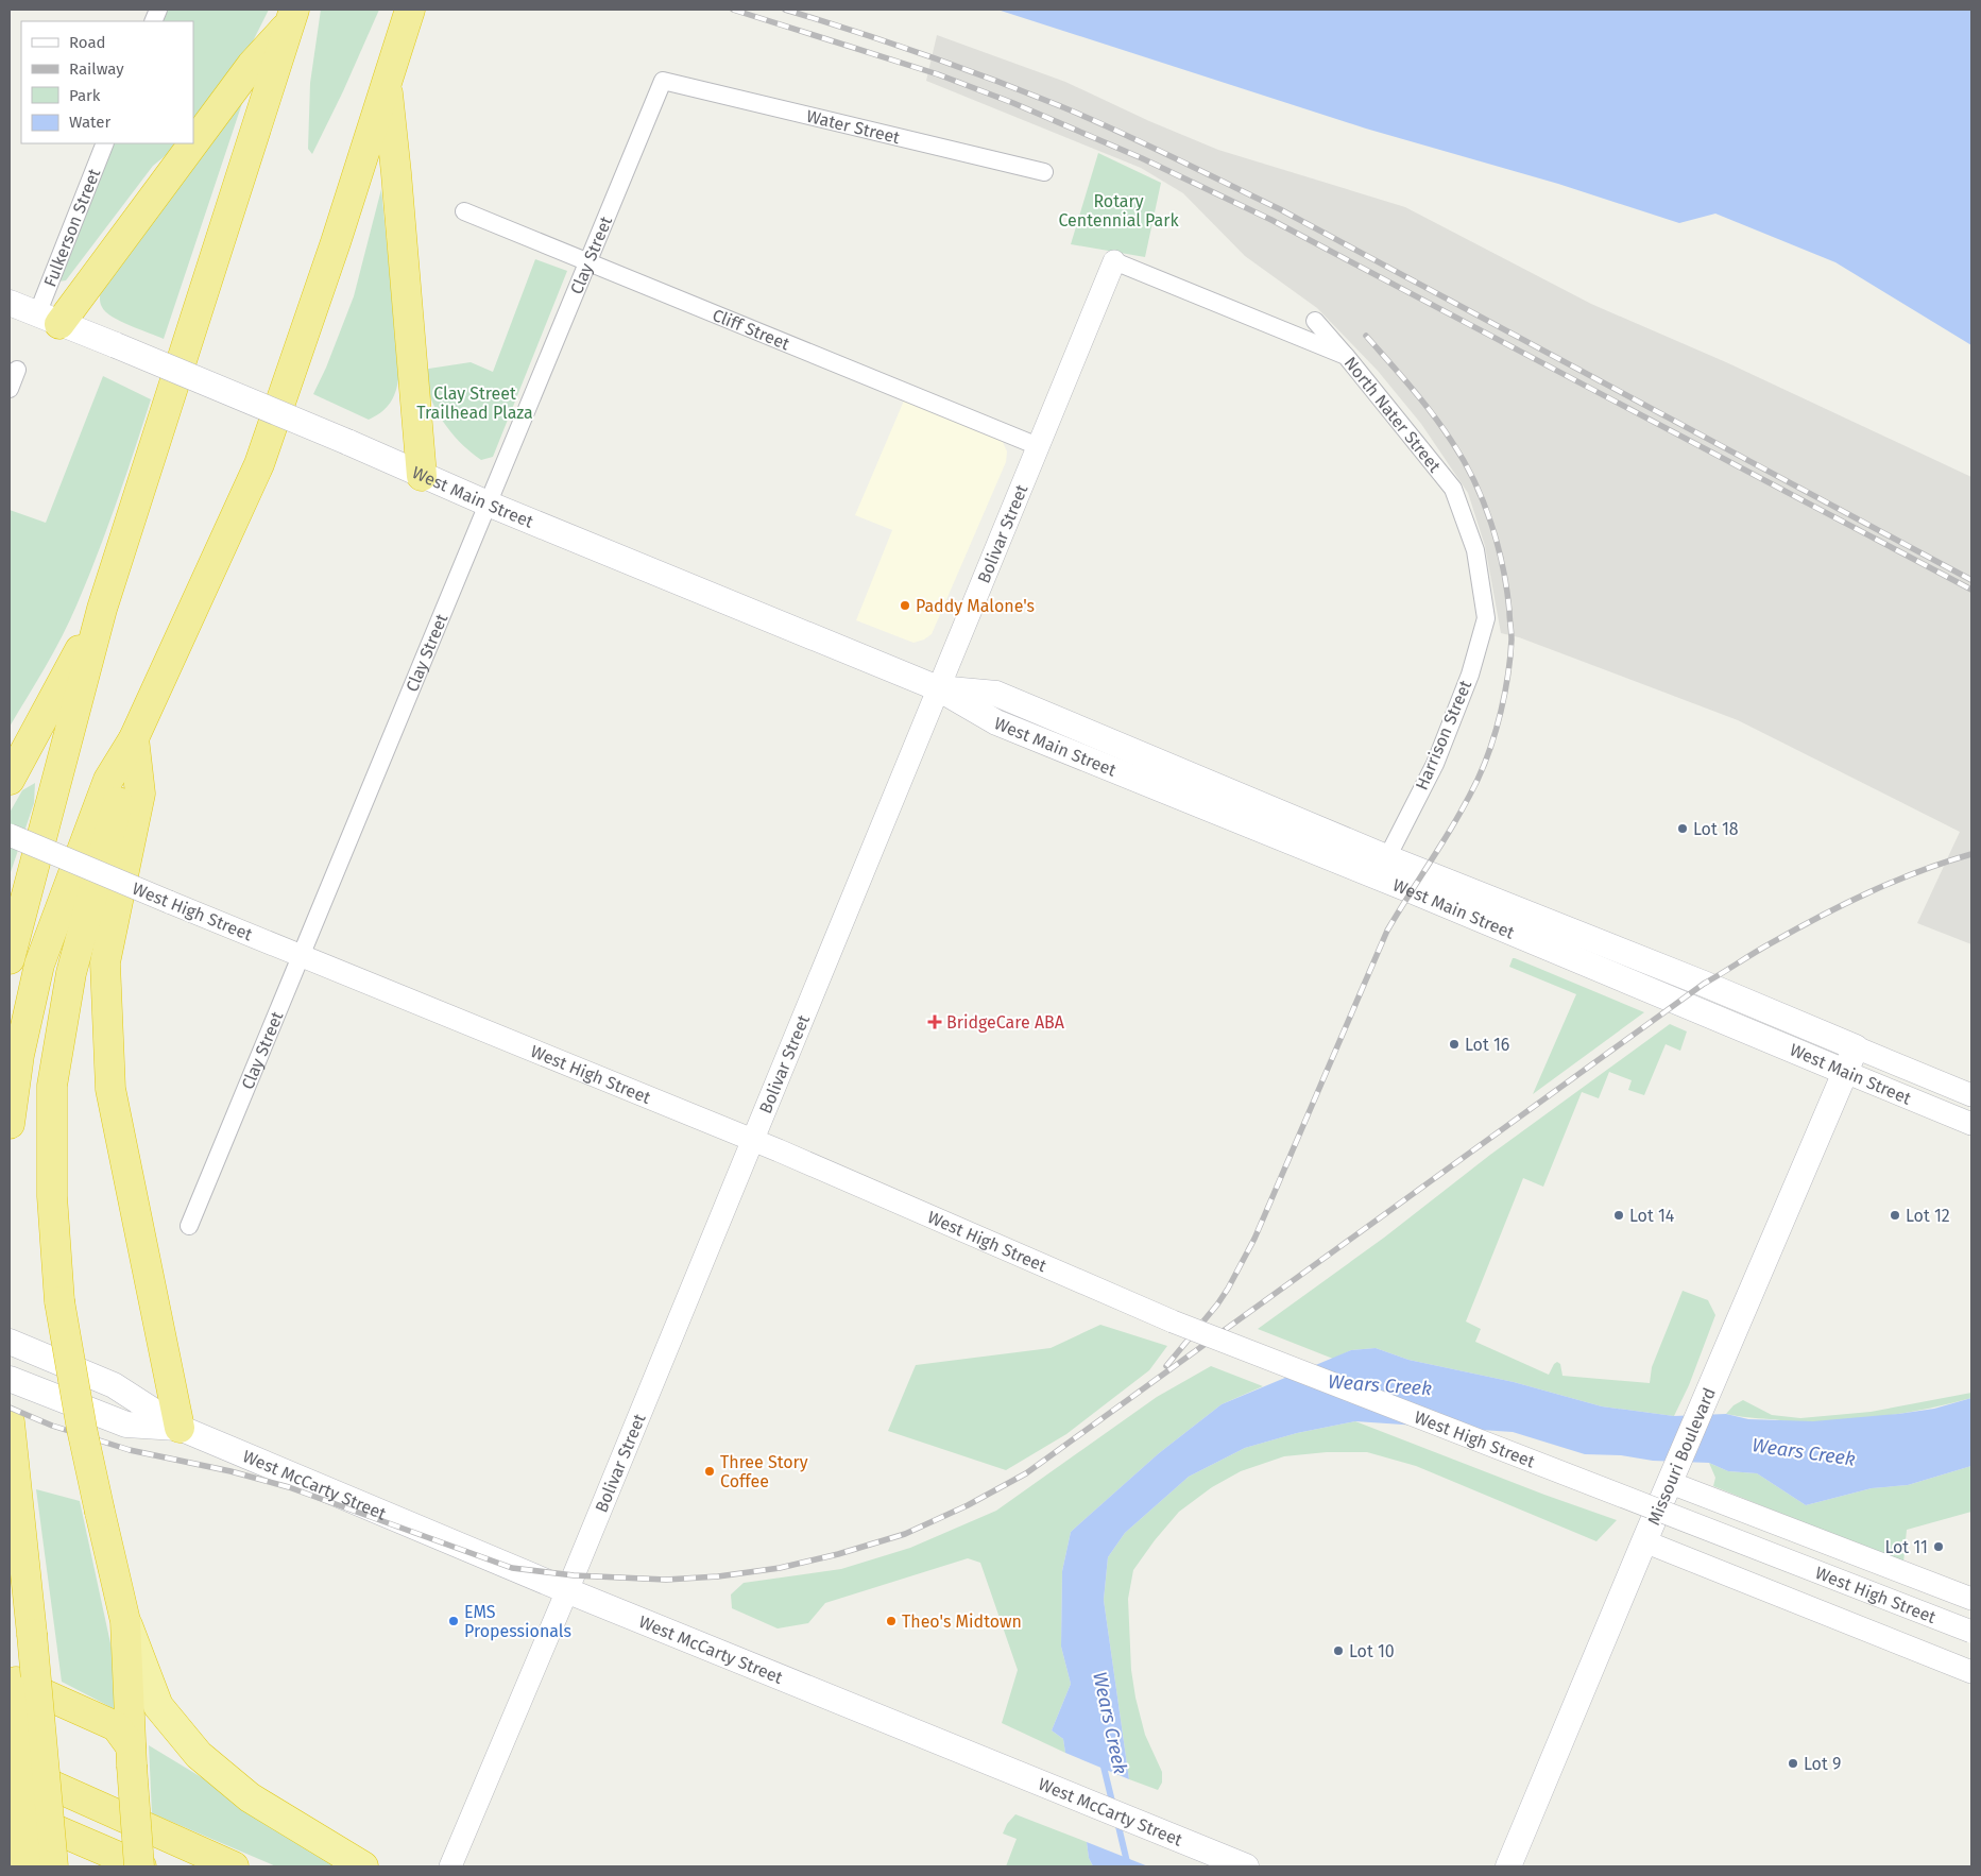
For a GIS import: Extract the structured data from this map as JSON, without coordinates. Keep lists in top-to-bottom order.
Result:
{
  "streets": {
    "main road": ["West Main Street", "Missouri Boulevard", "West McCarty Street"],
    "street": [
      "Water Street",
      "Fulkerson Street",
      "Clay Street",
      "Cliff Street",
      "North Nater Street",
      "Bolivar Street",
      "Harrison Street",
      "West High Street"
    ]
  },
  "crossings": [
    ["Water Street", "Clay Street"],
    ["Fulkerson Street", "West Main Street"],
    ["Clay Street", "Cliff Street"],
    ["Clay Street", "West Main Street"],
    ["Clay Street", "West High Street"],
    ["Cliff Street", "Bolivar Street"],
    ["North Nater Street", "Bolivar Street"],
    ["North Nater Street", "Harrison Street"],
    ["West Main Street", "Bolivar Street"],
    ["West Main Street", "Harrison Street"],
    ["West Main Street", "Missouri Boulevard"],
    ["Bolivar Street", "West High Street"],
    ["Bolivar Street", "West McCarty Street"]
  ],
  "water": ["Wears Creek"],
  "parks": ["Rotary Centennial Park", "Clay Street Trailhead Plaza"],
  "places": {
    "other": [
      "Paddy Malone's",
      "Lot 18",
      "Lot 16",
      "Lot 14",
      "Lot 12",
      "Three Story Coffee",
      "Lot 11",
      "EMS Propessionals",
      "Theo's Midtown",
      "Lot 10",
      "Lot 9"
    ],
    "health": ["BridgeCare ABA"]
  },
  "legend": [
    "Road",
    "Railway",
    "Park",
    "Water"
  ]
}
